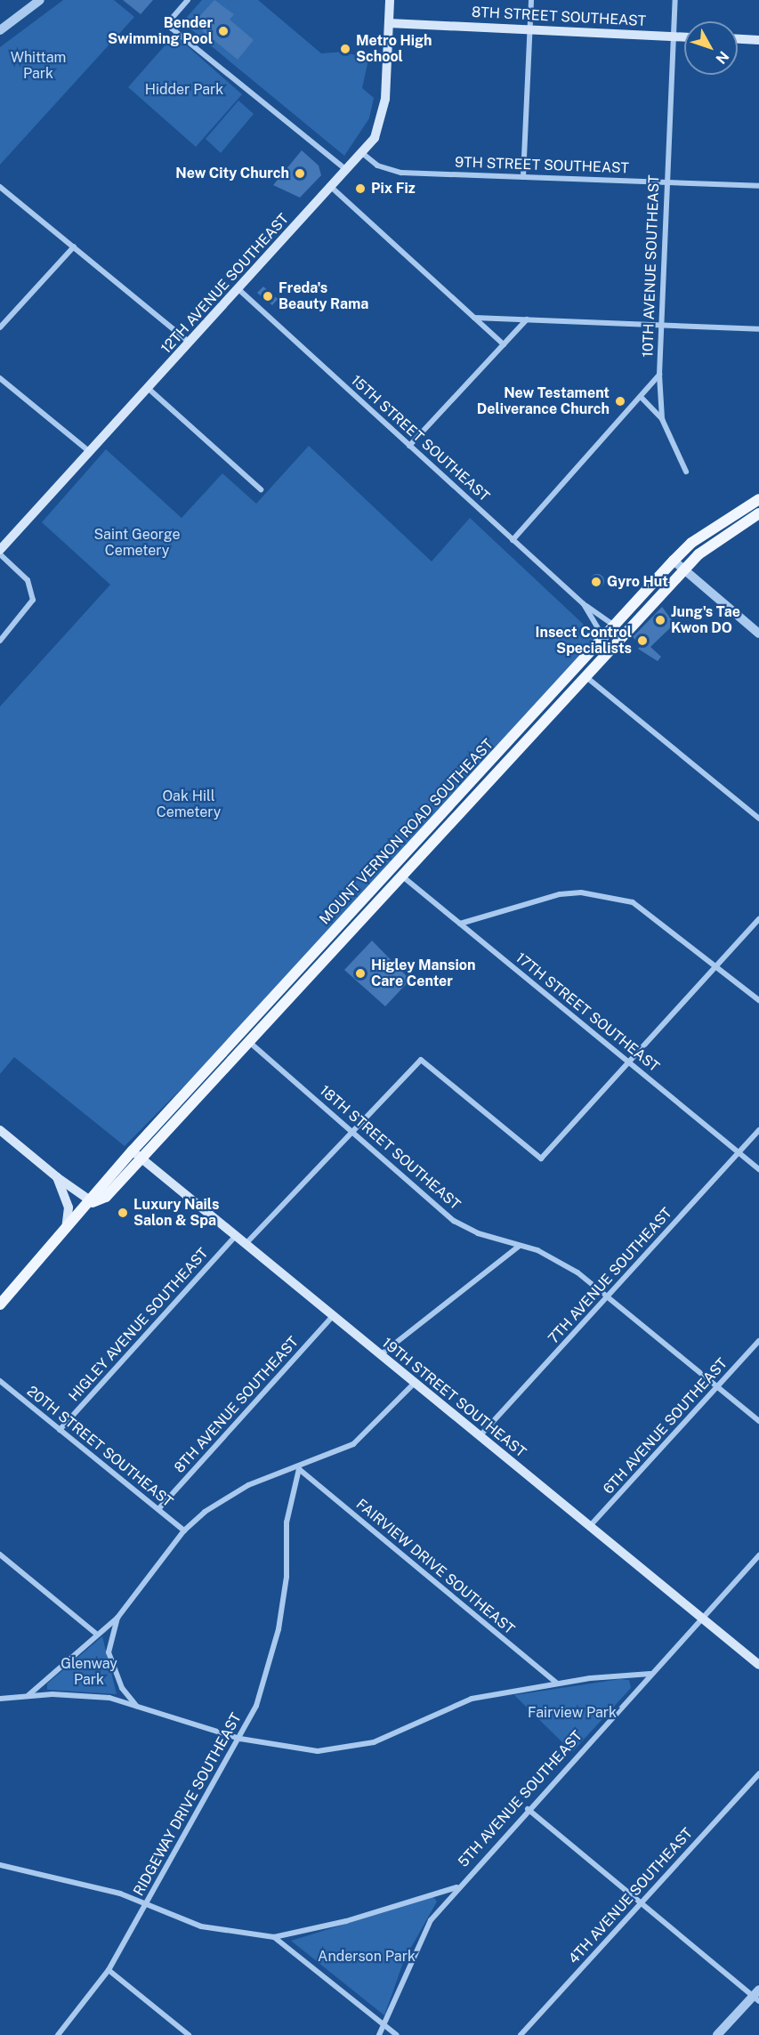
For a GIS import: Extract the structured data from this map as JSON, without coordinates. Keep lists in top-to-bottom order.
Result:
{
  "streets": {
    "main road": [
      "8TH STREET SOUTHEAST",
      "12TH AVENUE SOUTHEAST",
      "MOUNT VERNON ROAD SOUTHEAST",
      "19TH STREET SOUTHEAST"
    ],
    "street": [
      "9TH STREET SOUTHEAST",
      "10TH AVENUE SOUTHEAST",
      "15TH STREET SOUTHEAST",
      "17TH STREET SOUTHEAST",
      "18TH STREET SOUTHEAST",
      "7TH AVENUE SOUTHEAST",
      "HIGLEY AVENUE SOUTHEAST",
      "8TH AVENUE SOUTHEAST",
      "6TH AVENUE SOUTHEAST",
      "20TH STREET SOUTHEAST",
      "FAIRVIEW DRIVE SOUTHEAST",
      "5TH AVENUE SOUTHEAST",
      "RIDGEWAY DRIVE SOUTHEAST",
      "4TH AVENUE SOUTHEAST"
    ]
  },
  "crossings": [
    ["8TH STREET SOUTHEAST", "10TH AVENUE SOUTHEAST"],
    ["8TH STREET SOUTHEAST", "12TH AVENUE SOUTHEAST"],
    ["9TH STREET SOUTHEAST", "10TH AVENUE SOUTHEAST"],
    ["9TH STREET SOUTHEAST", "12TH AVENUE SOUTHEAST"],
    ["10TH AVENUE SOUTHEAST", "15TH STREET SOUTHEAST"],
    ["12TH AVENUE SOUTHEAST", "15TH STREET SOUTHEAST"],
    ["15TH STREET SOUTHEAST", "MOUNT VERNON ROAD SOUTHEAST"],
    ["MOUNT VERNON ROAD SOUTHEAST", "17TH STREET SOUTHEAST"],
    ["MOUNT VERNON ROAD SOUTHEAST", "18TH STREET SOUTHEAST"],
    ["MOUNT VERNON ROAD SOUTHEAST", "19TH STREET SOUTHEAST"],
    ["17TH STREET SOUTHEAST", "7TH AVENUE SOUTHEAST"],
    ["18TH STREET SOUTHEAST", "7TH AVENUE SOUTHEAST"],
    ["18TH STREET SOUTHEAST", "6TH AVENUE SOUTHEAST"],
    ["7TH AVENUE SOUTHEAST", "19TH STREET SOUTHEAST"],
    ["HIGLEY AVENUE SOUTHEAST", "19TH STREET SOUTHEAST"],
    ["HIGLEY AVENUE SOUTHEAST", "20TH STREET SOUTHEAST"],
    ["19TH STREET SOUTHEAST", "8TH AVENUE SOUTHEAST"],
    ["19TH STREET SOUTHEAST", "6TH AVENUE SOUTHEAST"],
    ["19TH STREET SOUTHEAST", "5TH AVENUE SOUTHEAST"],
    ["8TH AVENUE SOUTHEAST", "20TH STREET SOUTHEAST"],
    ["FAIRVIEW DRIVE SOUTHEAST", "RIDGEWAY DRIVE SOUTHEAST"]
  ],
  "parks": [
    "Whittam Park",
    "Hidder Park",
    "Saint George Cemetery",
    "Oak Hill Cemetery",
    "Glenway Park",
    "Fairview Park",
    "Anderson Park"
  ],
  "places": [
    "Bender Swimming Pool",
    "Metro High School",
    "New City Church",
    "Pix Fiz",
    "Freda's Beauty Rama",
    "New Testament Deliverance Church",
    "Gyro Hut",
    "Jung's Tae Kwon DO",
    "Insect Control Specialists",
    "Higley Mansion Care Center",
    "Luxury Nails Salon & Spa"
  ],
  "north": "bottom right"
}
